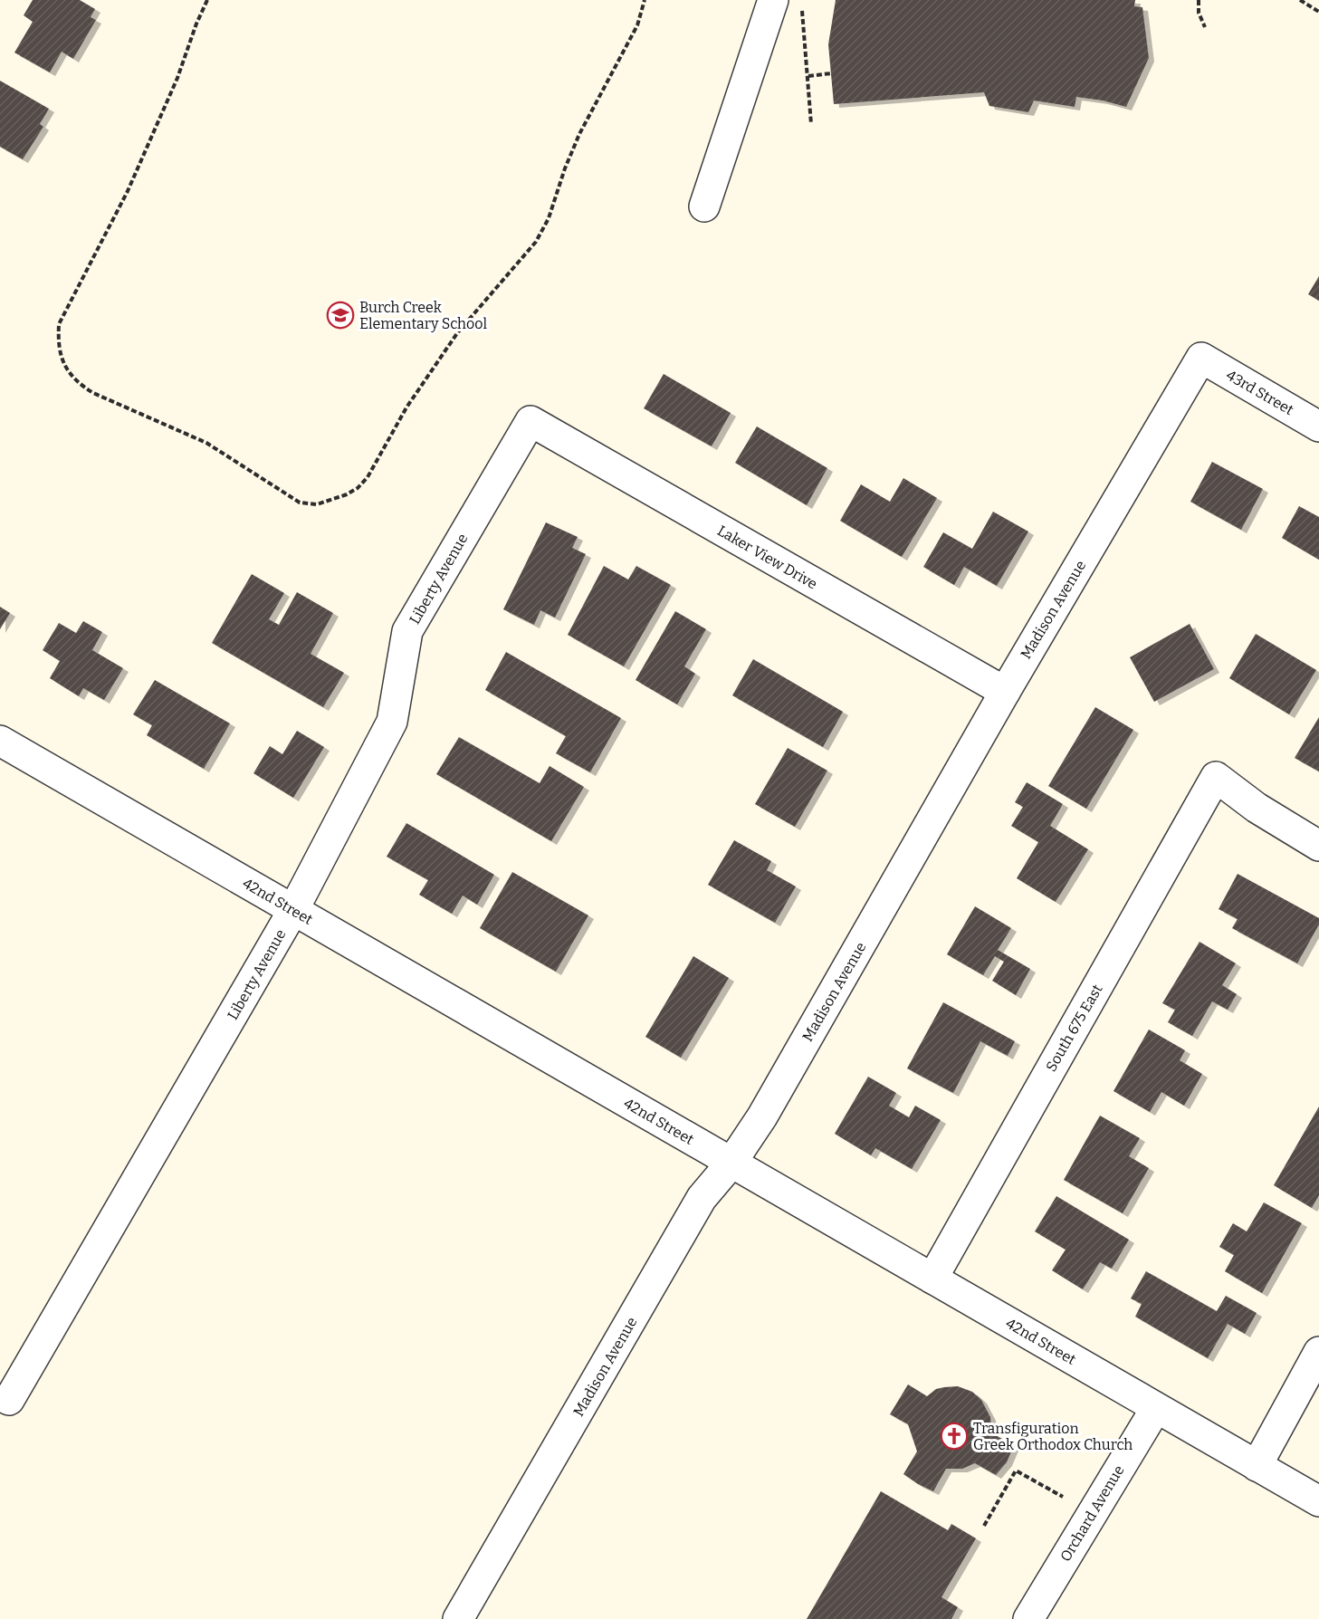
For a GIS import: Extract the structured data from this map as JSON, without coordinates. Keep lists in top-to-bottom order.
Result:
{
  "streets": {
    "street": [
      "43rd Street",
      "Laker View Drive",
      "Liberty Avenue",
      "Madison Avenue",
      "42nd Street",
      "South 675 East",
      "Orchard Avenue"
    ]
  },
  "crossings": [
    ["43rd Street", "Madison Avenue"],
    ["Laker View Drive", "Liberty Avenue"],
    ["Laker View Drive", "Madison Avenue"],
    ["Liberty Avenue", "42nd Street"],
    ["Madison Avenue", "42nd Street"],
    ["42nd Street", "South 675 East"],
    ["42nd Street", "Orchard Avenue"]
  ],
  "places": {
    "school or university": ["Burch Creek Elementary School"],
    "church": ["Transfiguration Greek Orthodox Church"]
  }
}
